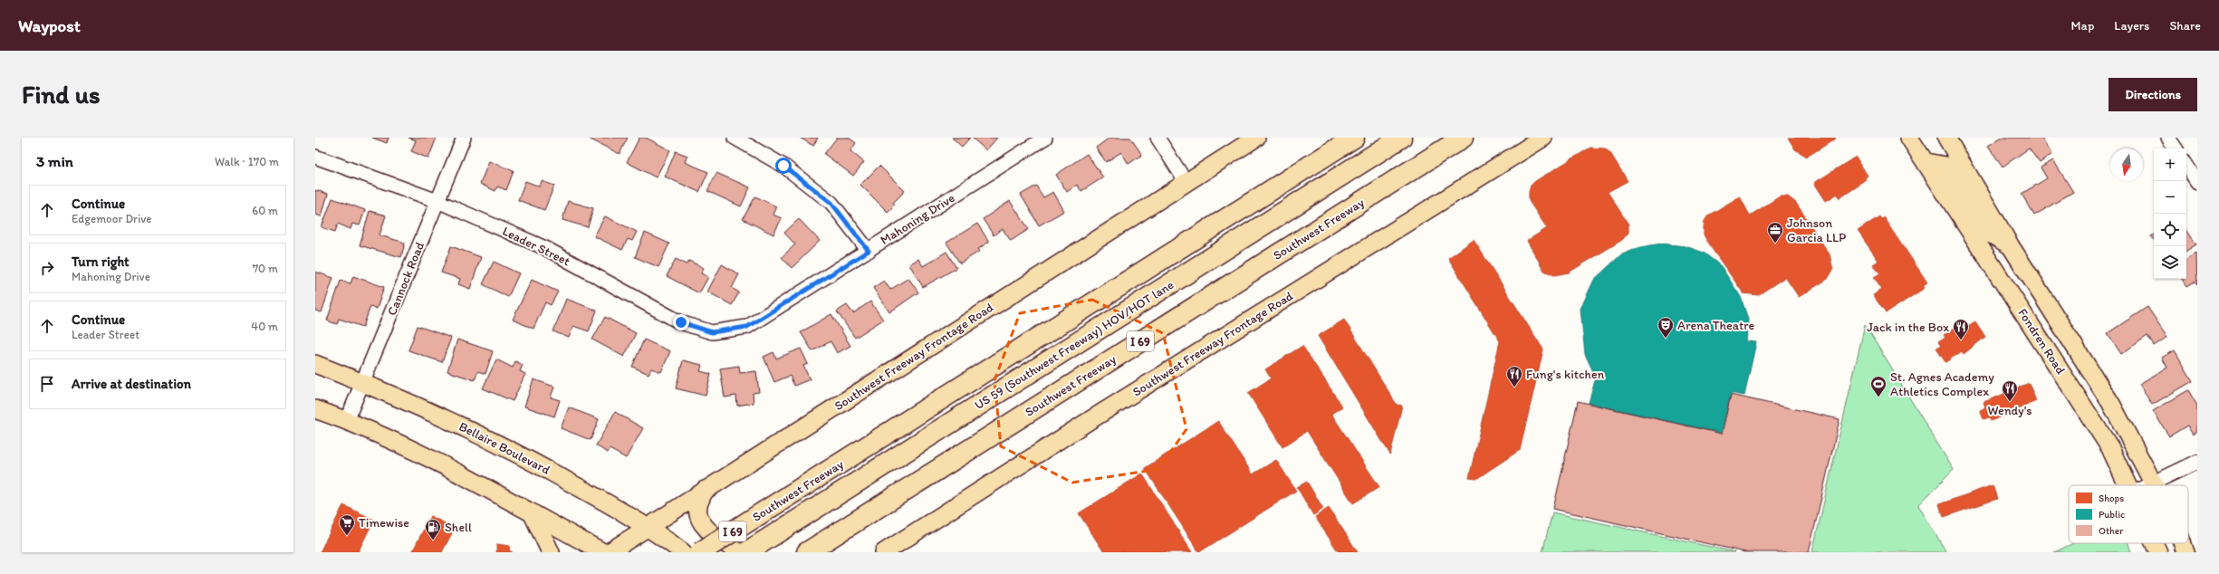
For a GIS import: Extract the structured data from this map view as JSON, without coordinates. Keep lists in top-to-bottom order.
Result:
{
  "streets": {
    "highway": ["Southwest Freeway", "I 69", "US 59 (Southwest Freeway) HOV/HOT lane"],
    "main road": ["Fondren Road", "Southwest Freeway Frontage Road", "Bellaire Boulevard"],
    "street": ["Mahoning Drive", "Leader Street", "Cannock Road"]
  },
  "crossings": [
    ["Mahoning Drive", "Leader Street"],
    ["Leader Street", "Cannock Road"],
    ["Cannock Road", "Bellaire Boulevard"],
    ["Southwest Freeway Frontage Road", "Bellaire Boulevard"]
  ],
  "places": {
    "office": ["Johnson Garcia LLP"],
    "theatre": ["Arena Theatre"],
    "restaurant": ["Jack in the Box", "Fung's kitchen", "Wendy's"],
    "sports": ["St. Agnes Academy Athletics Complex"],
    "supermarket": ["Timewise"],
    "fuel station": ["Shell"]
  },
  "legend": ["Shops", "Public", "Other"],
  "north": "bottom",
  "page": {
    "header": "Waypost",
    "nav": ["Map", "Layers", "Share"],
    "buttons": "Directions",
    "title": "Find us",
    "heading": ["3 min", "Walk · 170 m"],
    "map_buttons": ["+", "−"],
    "list": [
      ["Continue", "Edgemoor Drive", "60 m"],
      ["Turn right", "Mahoning Drive", "70 m"],
      ["Continue", "Leader Street", "40 m"],
      "Arrive at destination"
    ]
  }
}
